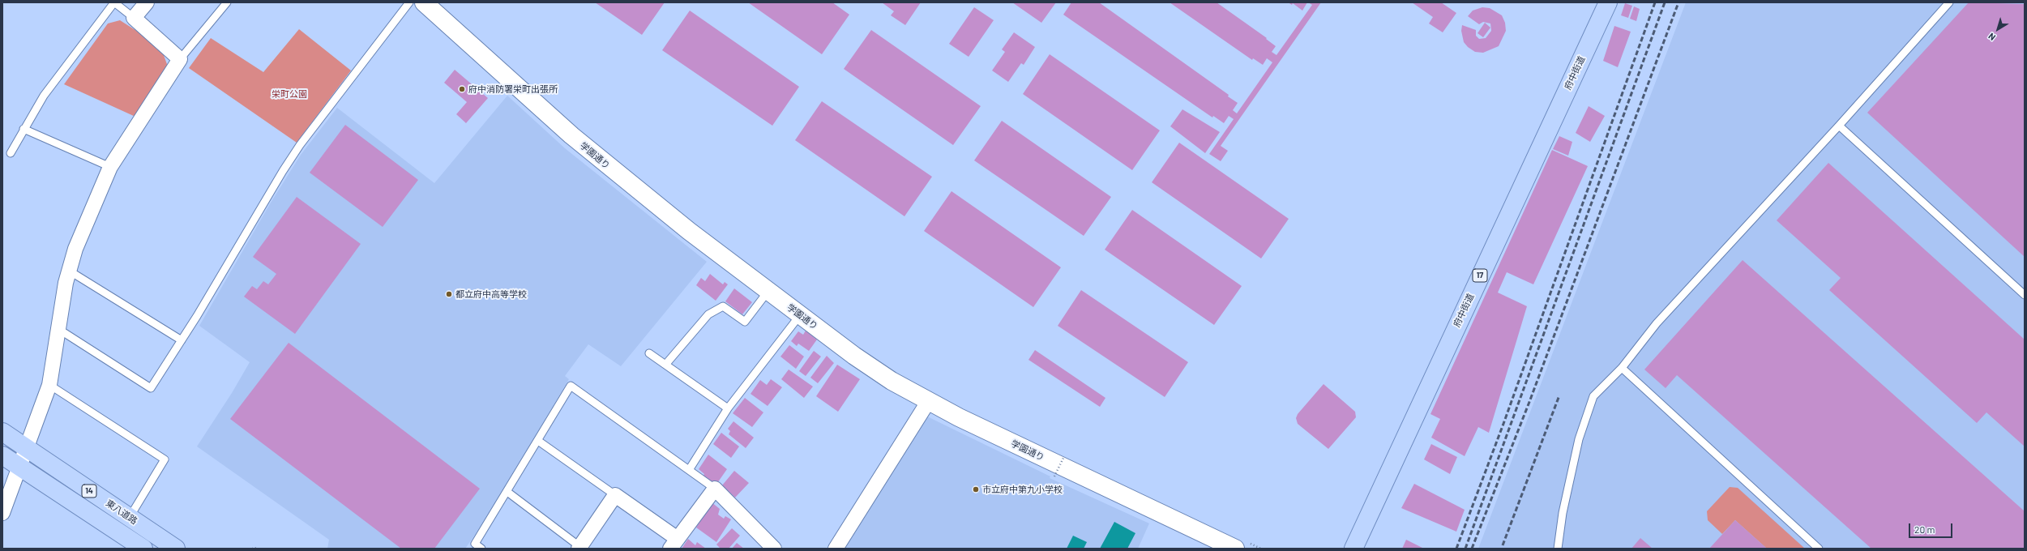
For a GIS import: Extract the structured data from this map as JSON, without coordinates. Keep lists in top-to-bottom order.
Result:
{
  "streets": {
    "main road": [
      "府中街道",
      "17",
      "14",
      "東八道路"
    ],
    "street": ["学園通り"]
  },
  "parks": ["栄町公園"],
  "places": ["府中消防署栄町出張所", "都立府中高等学校", "市立府中第九小学校"],
  "scale_bar": "20 m",
  "north": "bottom left"
}
